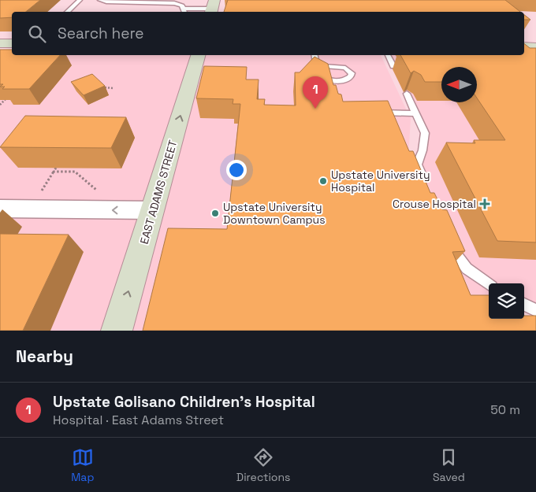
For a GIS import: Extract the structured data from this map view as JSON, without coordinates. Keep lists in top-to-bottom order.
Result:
{
  "streets": {
    "street": ["EAST ADAMS STREET"]
  },
  "one_way": ["EAST ADAMS STREET"],
  "places": {
    "other": ["Upstate University Hospital", "Upstate University Downtown Campus"],
    "health": ["Crouse Hospital"]
  },
  "north": "left",
  "page": {
    "search": "Search here",
    "pins": "1",
    "heading": "Nearby",
    "list": [
      {
        "mark": "1",
        "name": "Upstate Golisano Children's Hospital",
        "note": "Hospital · East Adams Street",
        "value": "50 m"
      }
    ],
    "nav": ["Map", "Directions", "Saved"]
  }
}
